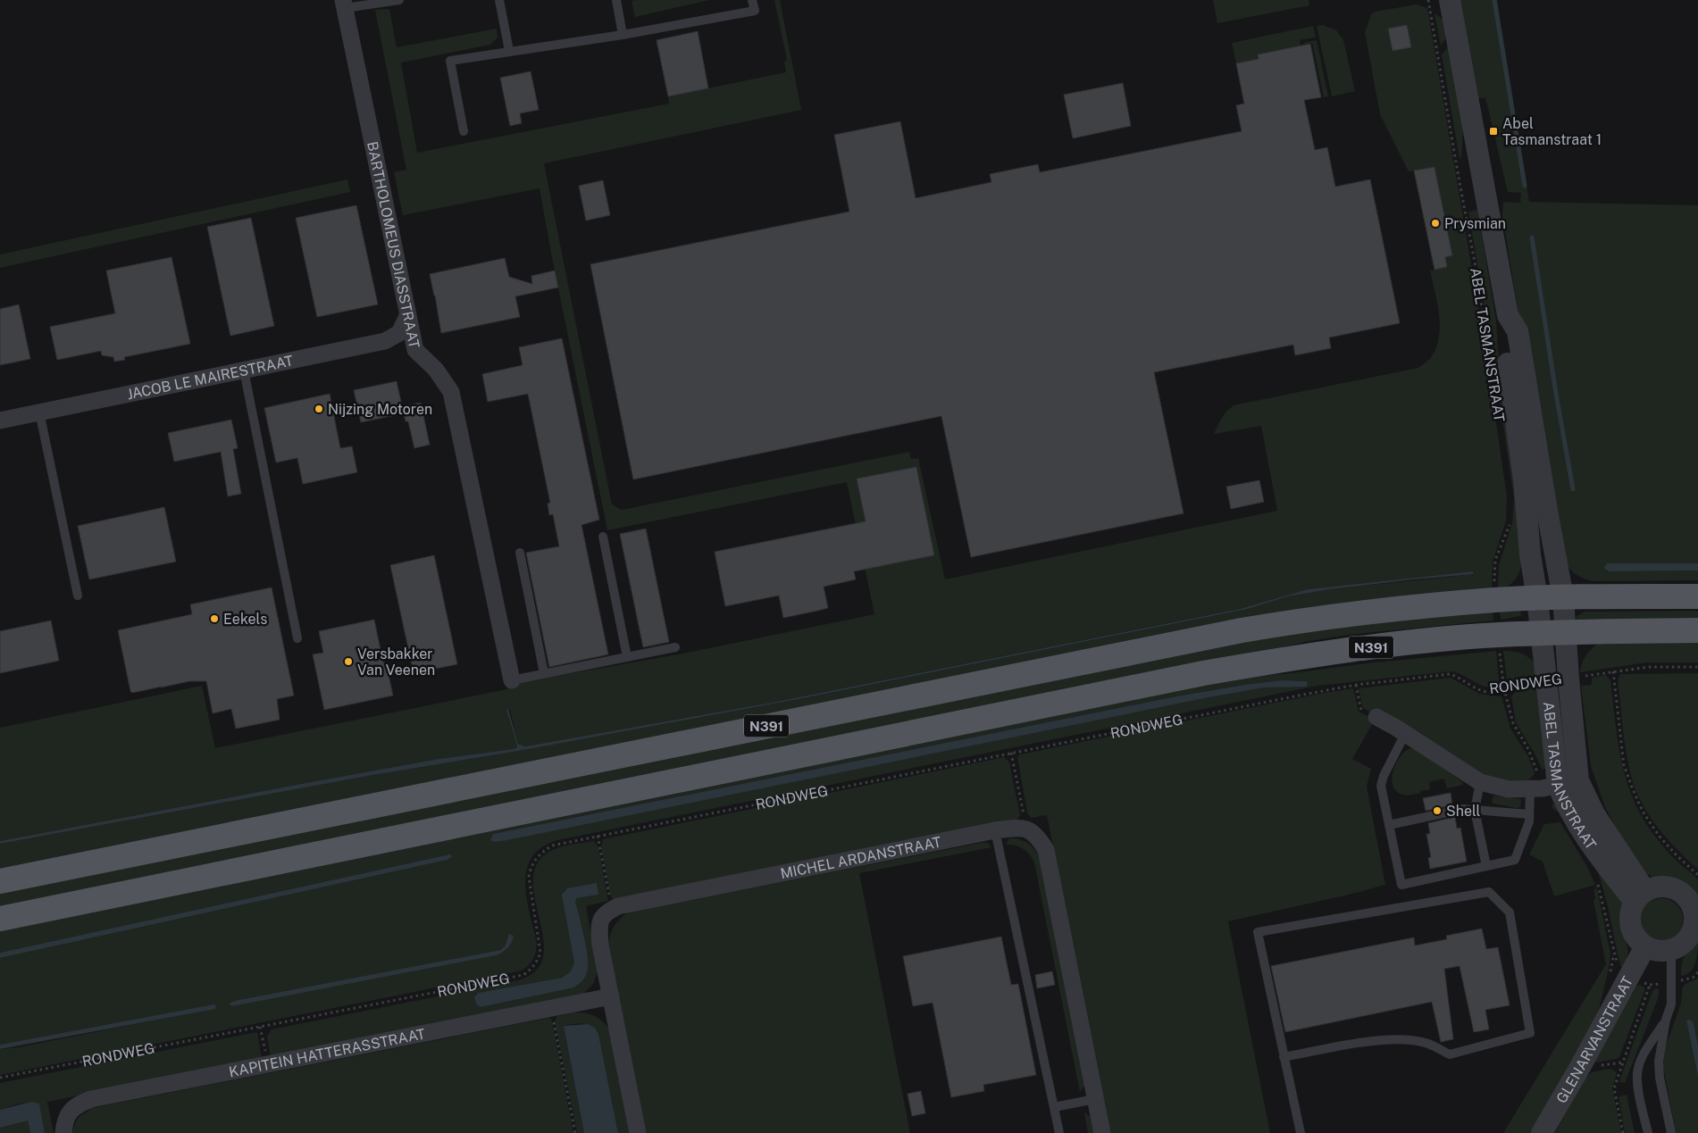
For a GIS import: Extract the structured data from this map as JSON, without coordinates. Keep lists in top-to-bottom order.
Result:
{
  "streets": {
    "main road": ["N391"],
    "street": [
      "BARTHOLOMEUS DIASSTRAAT",
      "ABEL TASMANSTRAAT",
      "JACOB LE MAIRESTRAAT",
      "MICHEL ARDANSTRAAT",
      "GLENARVANSTRAAT",
      "KAPITEIN HATTERASSTRAAT"
    ],
    "path": ["RONDWEG"]
  },
  "crossings": [
    ["BARTHOLOMEUS DIASSTRAAT", "JACOB LE MAIRESTRAAT"],
    ["ABEL TASMANSTRAAT", "N391"],
    ["ABEL TASMANSTRAAT", "RONDWEG"],
    ["ABEL TASMANSTRAAT", "GLENARVANSTRAAT"]
  ],
  "places": {
    "transit": ["Abel Tasmanstraat 1"],
    "other": [
      "Prysmian",
      "Nijzing Motoren",
      "Eekels",
      "Versbakker Van Veenen",
      "Shell"
    ]
  }
}
